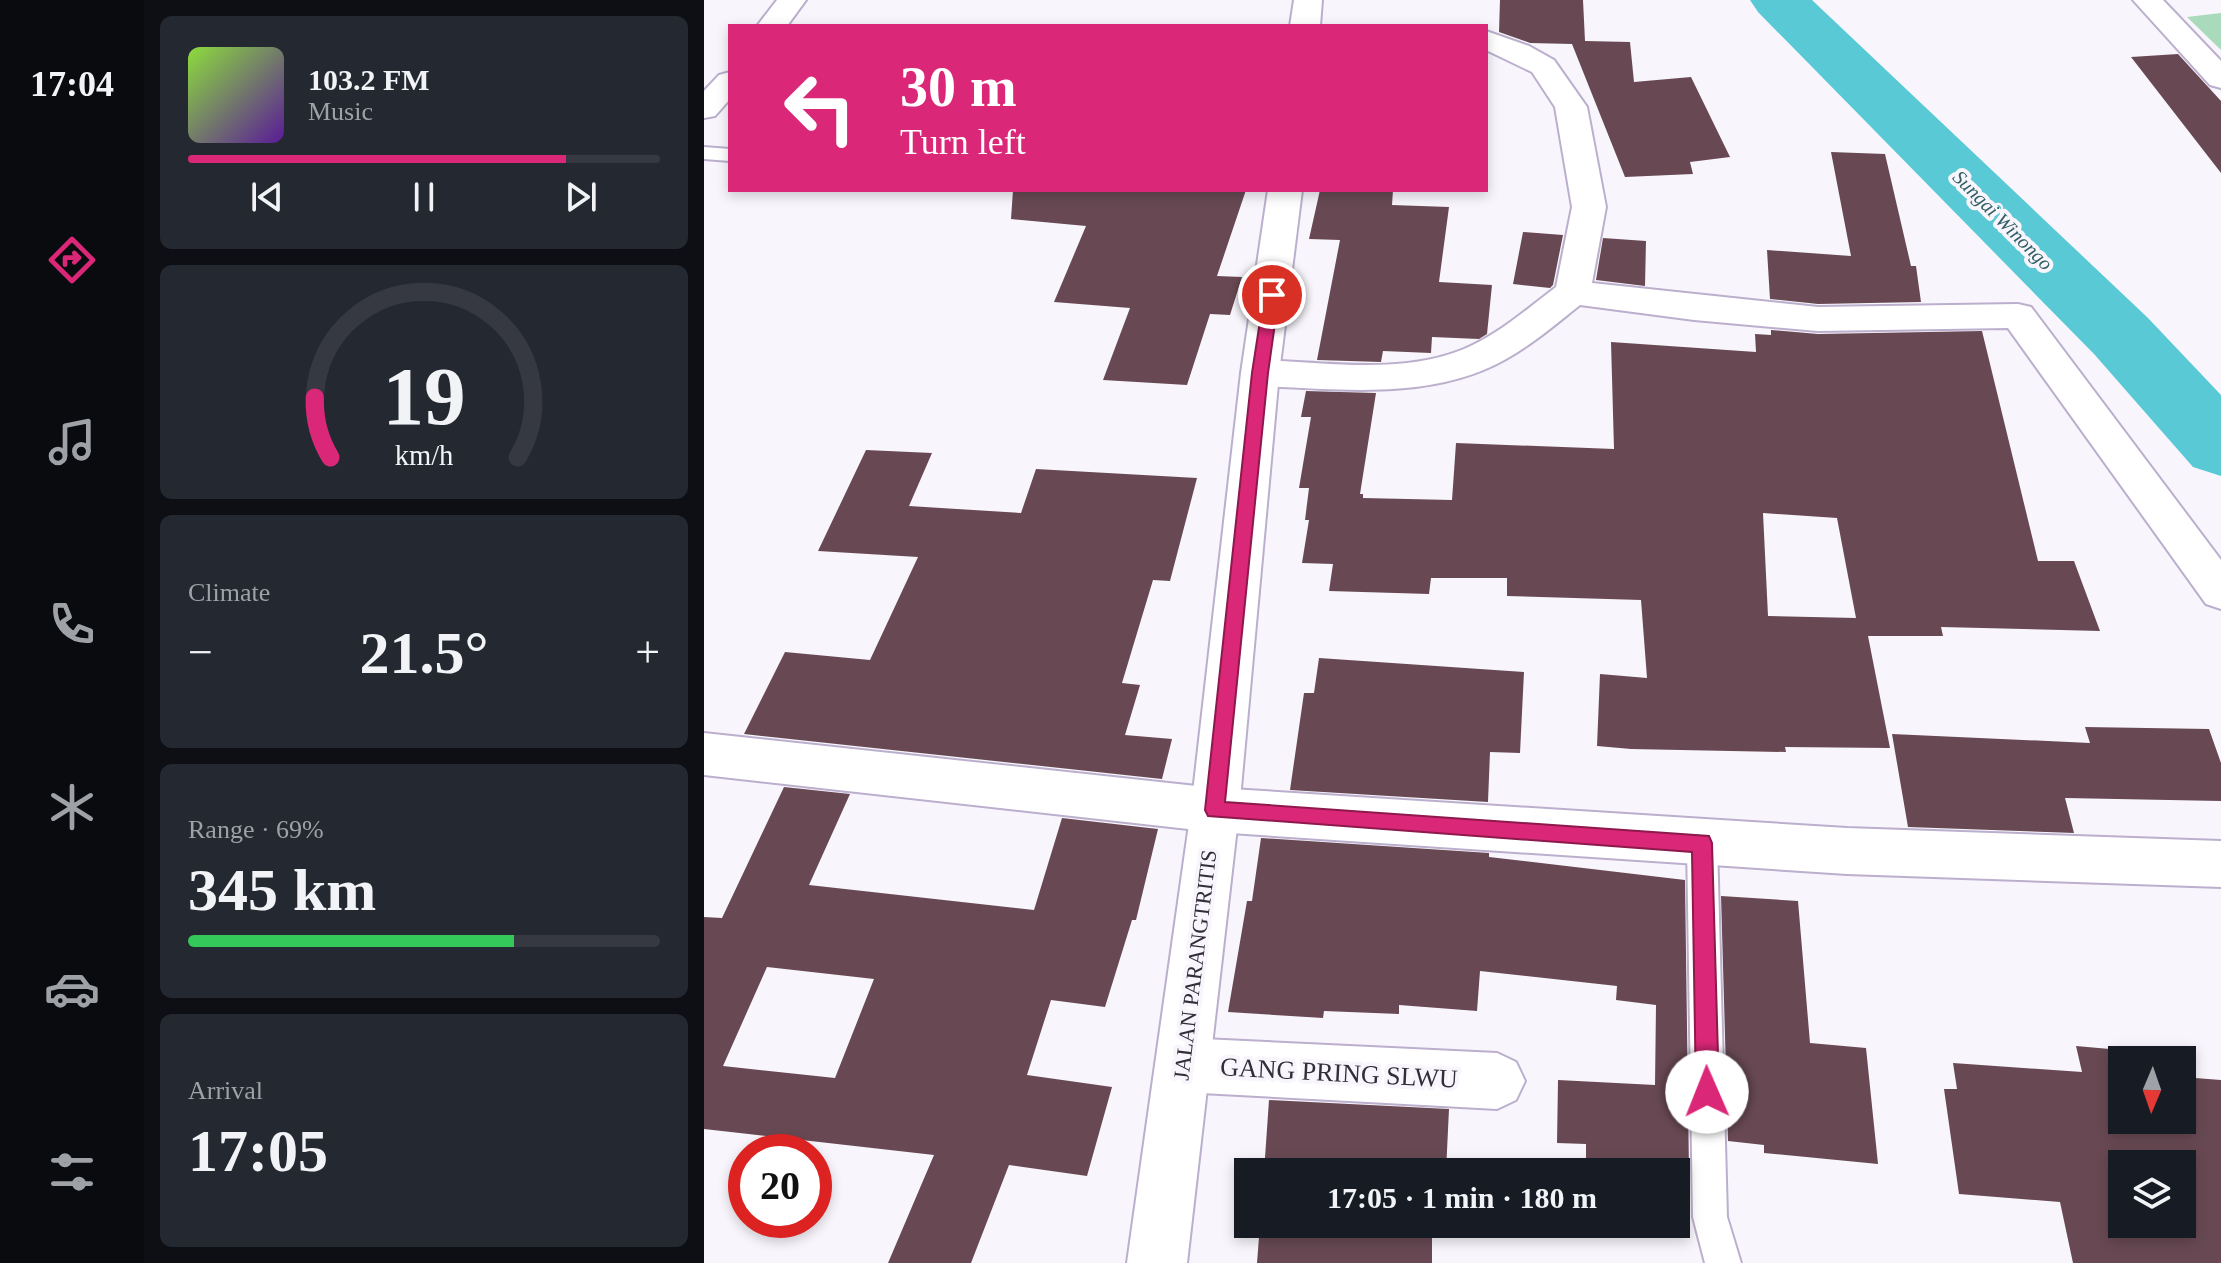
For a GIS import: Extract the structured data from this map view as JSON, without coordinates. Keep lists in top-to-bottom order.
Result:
{
  "streets": {
    "street": ["JALAN PARANGTRITIS", "GANG PRING SLWU"]
  },
  "crossings": [
    ["JALAN PARANGTRITIS", "GANG PRING SLWU"]
  ],
  "water": ["Sungai Winongo"],
  "north": "bottom",
  "page": {
    "tabs": "17:04",
    "turn": ["30 m", "Turn left"],
    "song": ["103.2 FM", "Music"],
    "tile": [
      "Climate",
      ["Range · 69%", "345 km"],
      ["Arrival", "17:05"]
    ],
    "heat": ["−", "21.5°", "+"],
    "limit": "20",
    "trip": "17:05 · 1 min · 180 m",
    "gauge": ["19", "km/h"]
  }
}
